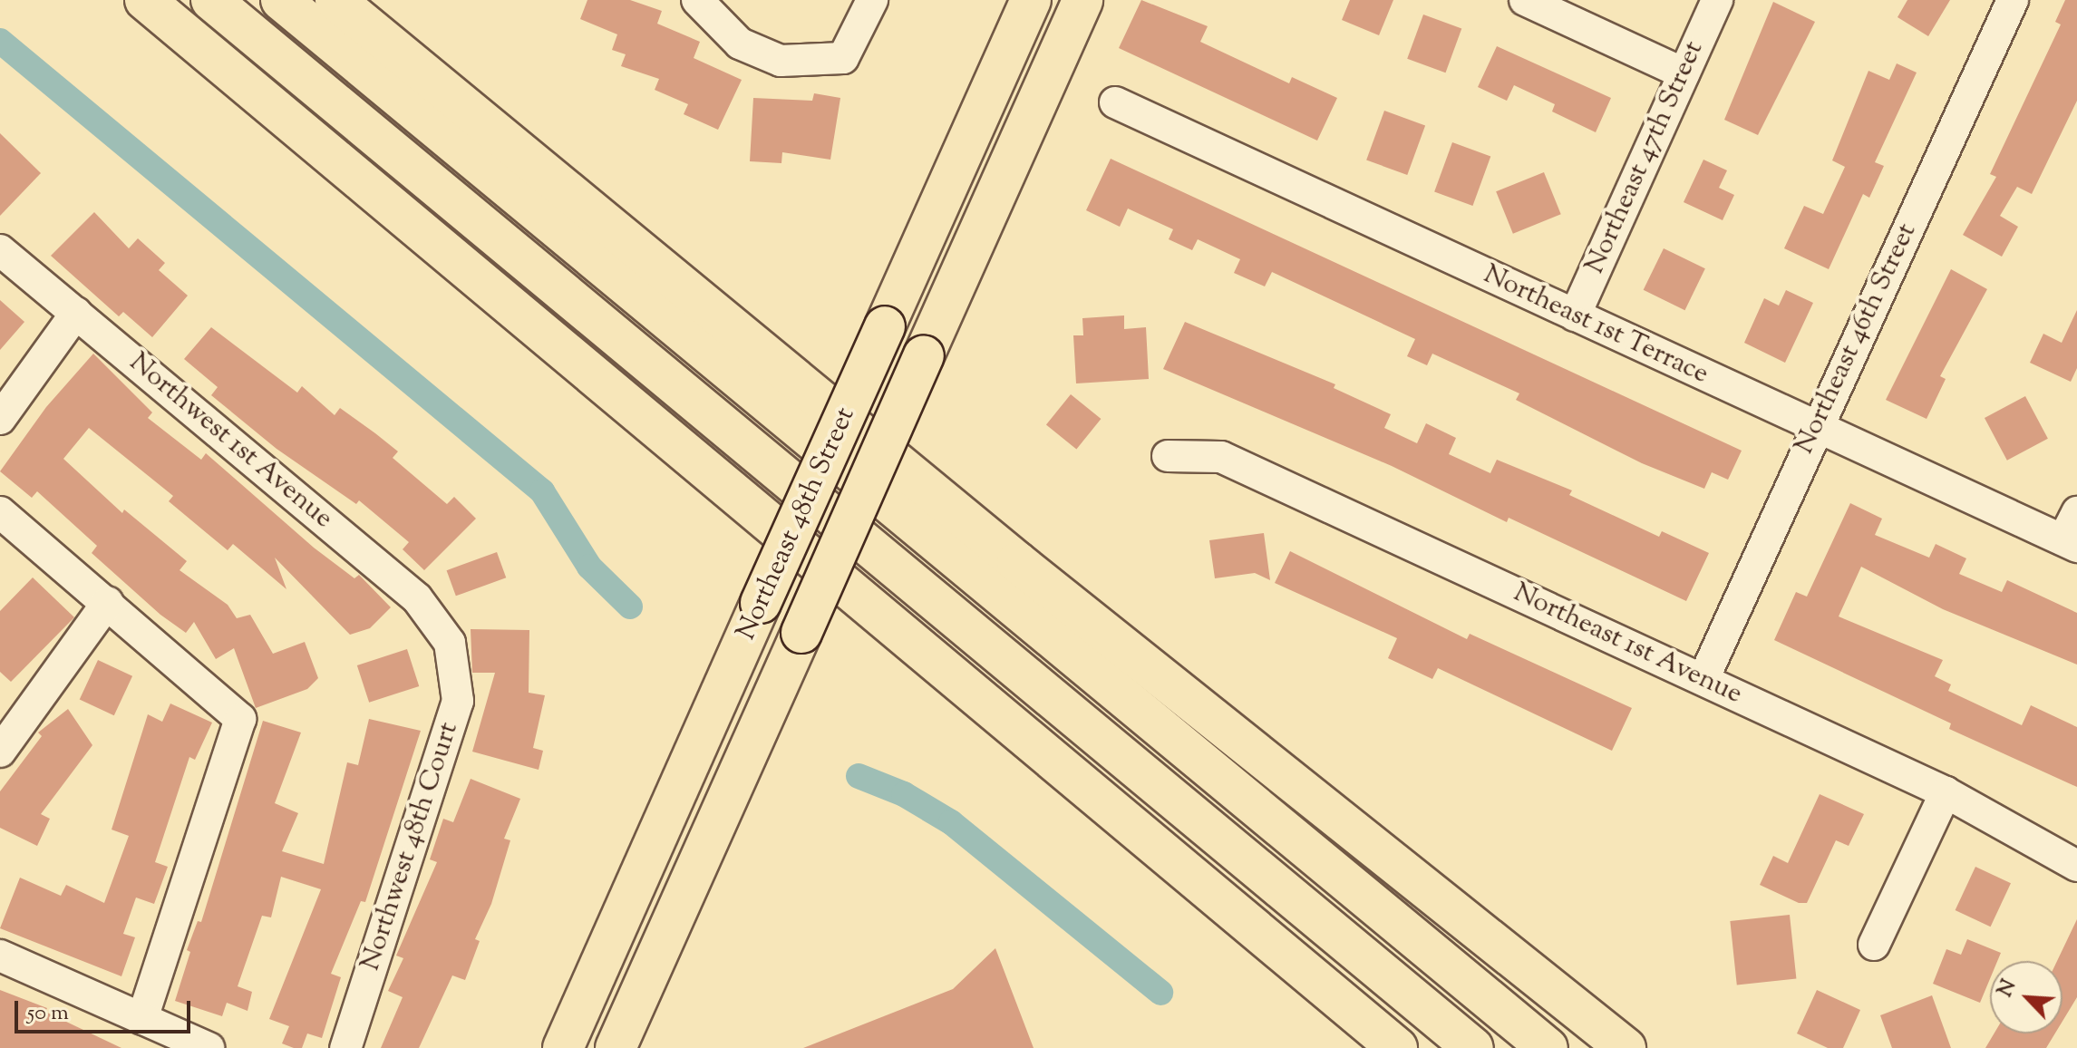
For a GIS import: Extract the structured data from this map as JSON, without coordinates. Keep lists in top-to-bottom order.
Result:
{
  "streets": {
    "main road": ["Northeast 48th Street"],
    "street": [
      "Northeast 47th Street",
      "Northeast 1st Terrace",
      "Northeast 46th Street",
      "Northwest 1st Avenue",
      "Northeast 1st Avenue",
      "Northwest 48th Court"
    ]
  },
  "crossings": [
    ["Northeast 47th Street", "Northeast 1st Terrace"],
    ["Northeast 1st Terrace", "Northeast 46th Street"],
    ["Northeast 46th Street", "Northeast 1st Avenue"],
    ["Northwest 1st Avenue", "Northwest 48th Court"]
  ],
  "scale_bar": "50 m",
  "north": "top left"
}
